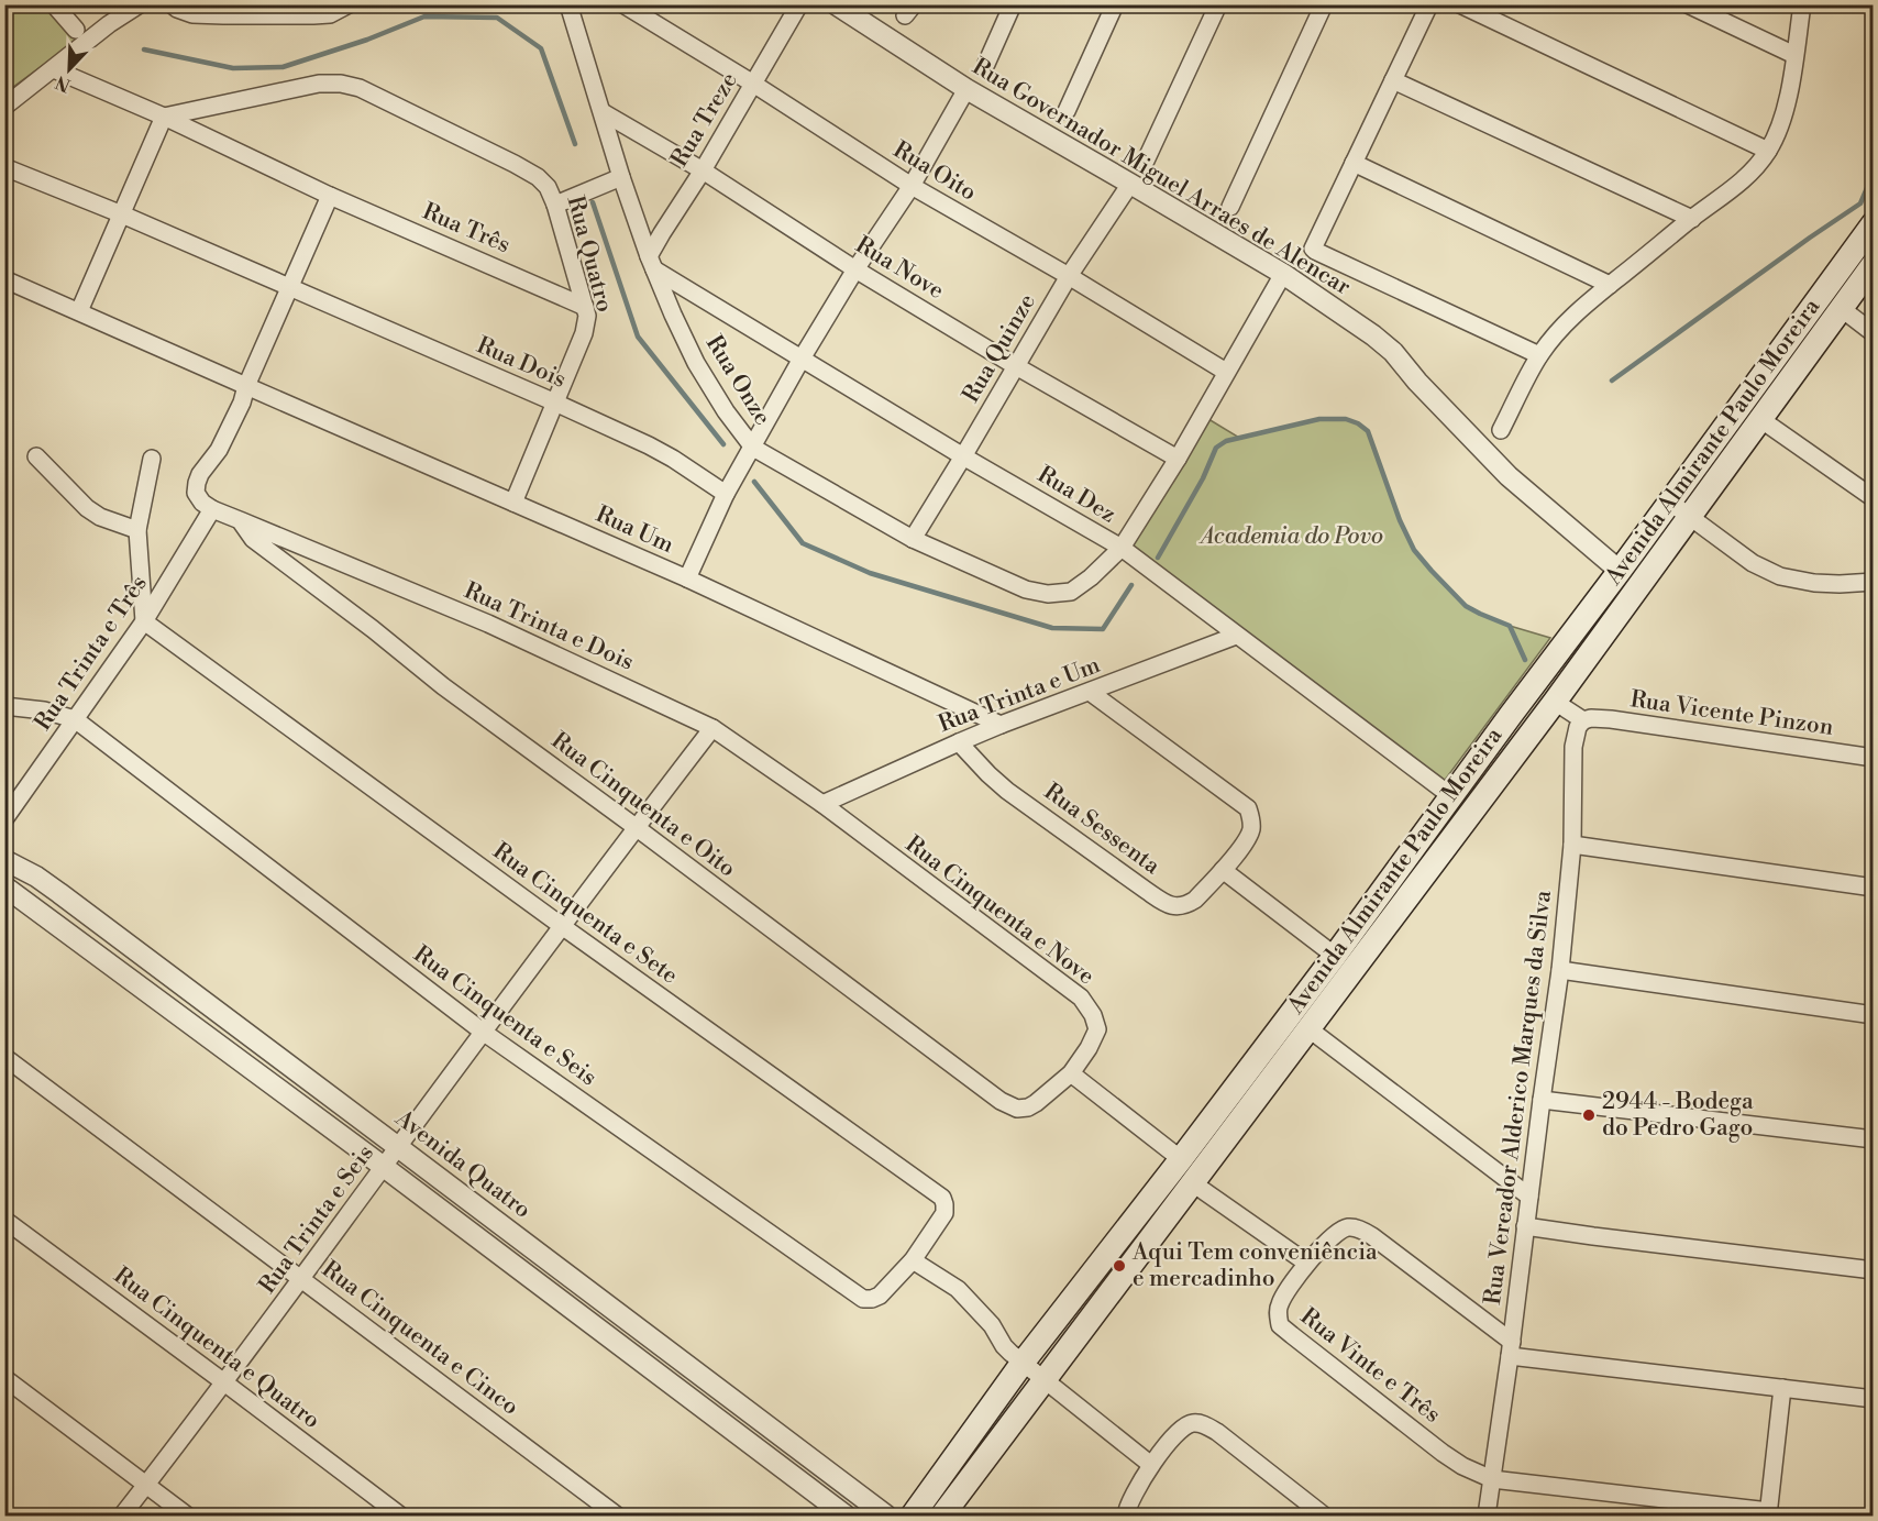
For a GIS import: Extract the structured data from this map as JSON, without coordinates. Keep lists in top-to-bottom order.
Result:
{
  "streets": {
    "main road": ["Avenida Almirante Paulo Moreira"],
    "street": [
      "Rua Treze",
      "Rua Oito",
      "Rua Governador Miguel Arraes de Alencar",
      "Rua Três",
      "Rua Quatro",
      "Rua Nove",
      "Rua Quinze",
      "Rua Dois",
      "Rua Onze",
      "Rua Dez",
      "Rua Um",
      "Rua Trinta e Dois",
      "Rua Trinta e Três",
      "Rua Trinta e Um",
      "Rua Vicente Pinzon",
      "Rua Cinquenta e Oito",
      "Rua Sessenta",
      "Rua Cinquenta e Nove",
      "Rua Cinquenta e Sete",
      "Rua Cinquenta e Seis",
      "Rua Vereador Alderico Marques da Silva",
      "Avenida Quatro",
      "Rua Trinta e Seis",
      "Rua Cinquenta e Cinco",
      "Rua Cinquenta e Quatro",
      "Rua Vinte e Três"
    ]
  },
  "crossings": [
    ["Rua Treze", "Rua Oito"],
    ["Rua Treze", "Rua Nove"],
    ["Rua Treze", "Rua Onze"],
    ["Rua Treze", "Rua Dez"],
    ["Rua Oito", "Rua Quinze"],
    ["Rua Governador Miguel Arraes de Alencar", "Rua Quinze"],
    ["Rua Governador Miguel Arraes de Alencar", "Avenida Almirante Paulo Moreira"],
    ["Rua Três", "Rua Quatro"],
    ["Rua Quatro", "Rua Dois"],
    ["Rua Nove", "Rua Quinze"],
    ["Rua Nove", "Rua Onze"],
    ["Rua Quinze", "Rua Onze"],
    ["Rua Quinze", "Rua Dez"],
    ["Rua Onze", "Rua Dez"],
    ["Avenida Almirante Paulo Moreira", "Rua Dez"],
    ["Rua Dez", "Rua Trinta e Um"],
    ["Rua Um", "Rua Trinta e Um"],
    ["Rua Um", "Rua Cinquenta e Oito"],
    ["Rua Trinta e Dois", "Rua Trinta e Um"],
    ["Rua Trinta e Dois", "Rua Cinquenta e Oito"],
    ["Rua Trinta e Dois", "Rua Cinquenta e Nove"],
    ["Rua Trinta e Dois", "Rua Trinta e Seis"],
    ["Rua Trinta e Três", "Rua Cinquenta e Oito"],
    ["Rua Trinta e Três", "Rua Cinquenta e Sete"],
    ["Rua Trinta e Três", "Rua Cinquenta e Seis"],
    ["Rua Trinta e Um", "Rua Sessenta"],
    ["Rua Trinta e Um", "Rua Cinquenta e Nove"],
    ["Rua Vicente Pinzon", "Rua Vereador Alderico Marques da Silva"],
    ["Rua Cinquenta e Oito", "Rua Cinquenta e Nove"],
    ["Rua Cinquenta e Oito", "Rua Trinta e Seis"],
    ["Rua Cinquenta e Sete", "Rua Cinquenta e Seis"],
    ["Rua Cinquenta e Sete", "Rua Trinta e Seis"],
    ["Rua Cinquenta e Seis", "Rua Trinta e Seis"],
    ["Rua Vereador Alderico Marques da Silva", "Rua Vinte e Três"],
    ["Avenida Quatro", "Rua Trinta e Seis"],
    ["Rua Trinta e Seis", "Rua Cinquenta e Cinco"],
    ["Rua Trinta e Seis", "Rua Cinquenta e Quatro"]
  ],
  "parks": ["Academia do Povo"],
  "places": ["2944 - Bodega do Pedro Gago", "Aqui Tem conveniência e mercadinho"],
  "north": "bottom left"
}
